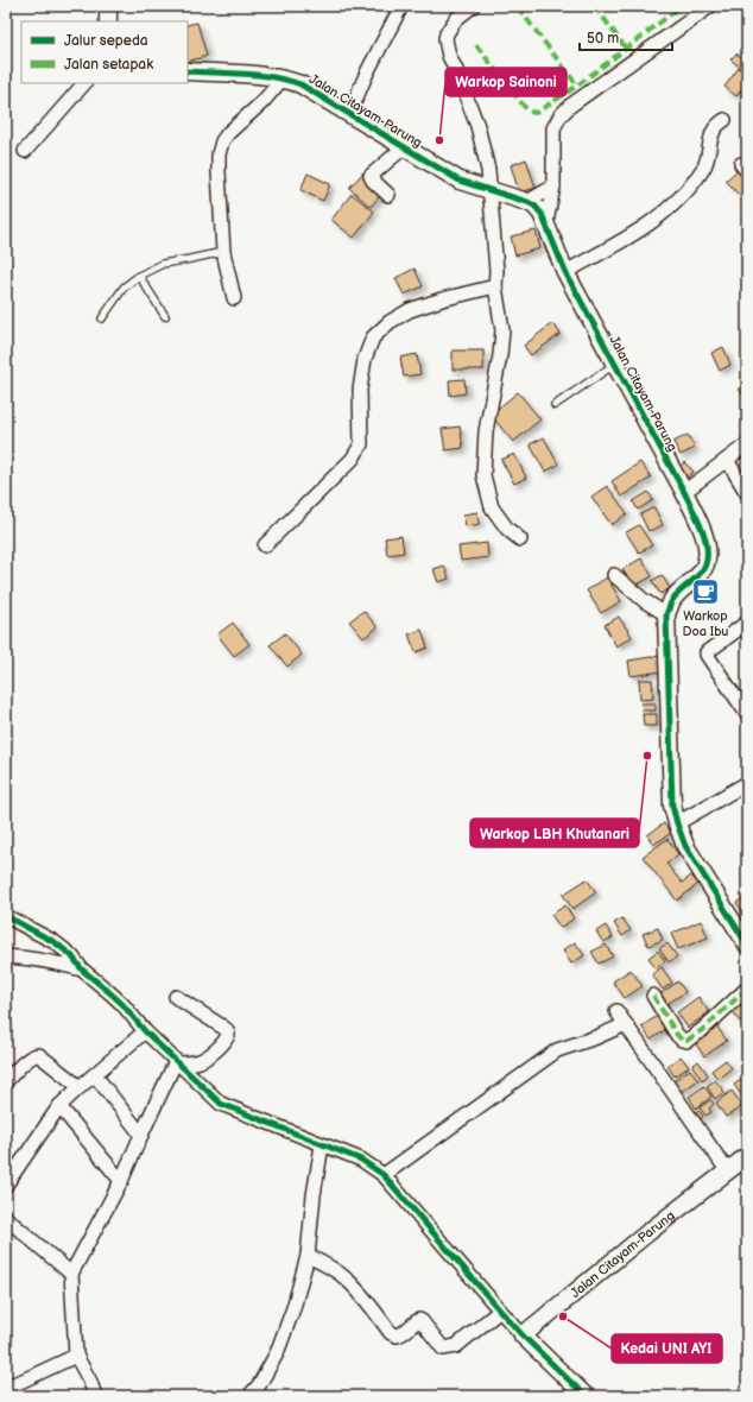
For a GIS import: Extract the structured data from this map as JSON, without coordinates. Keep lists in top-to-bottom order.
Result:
{
  "streets": {
    "street": ["Jalan Citayam-Parung"]
  },
  "places": {
    "other": ["Warkop Sainoni", "Warkop LBH Khutanari", "Kedai UNI AYI"],
    "cafe": ["Warkop Doa Ibu"]
  },
  "legend": ["Jalur sepeda", "Jalan setapak"],
  "scale_bar": "50 m"
}
